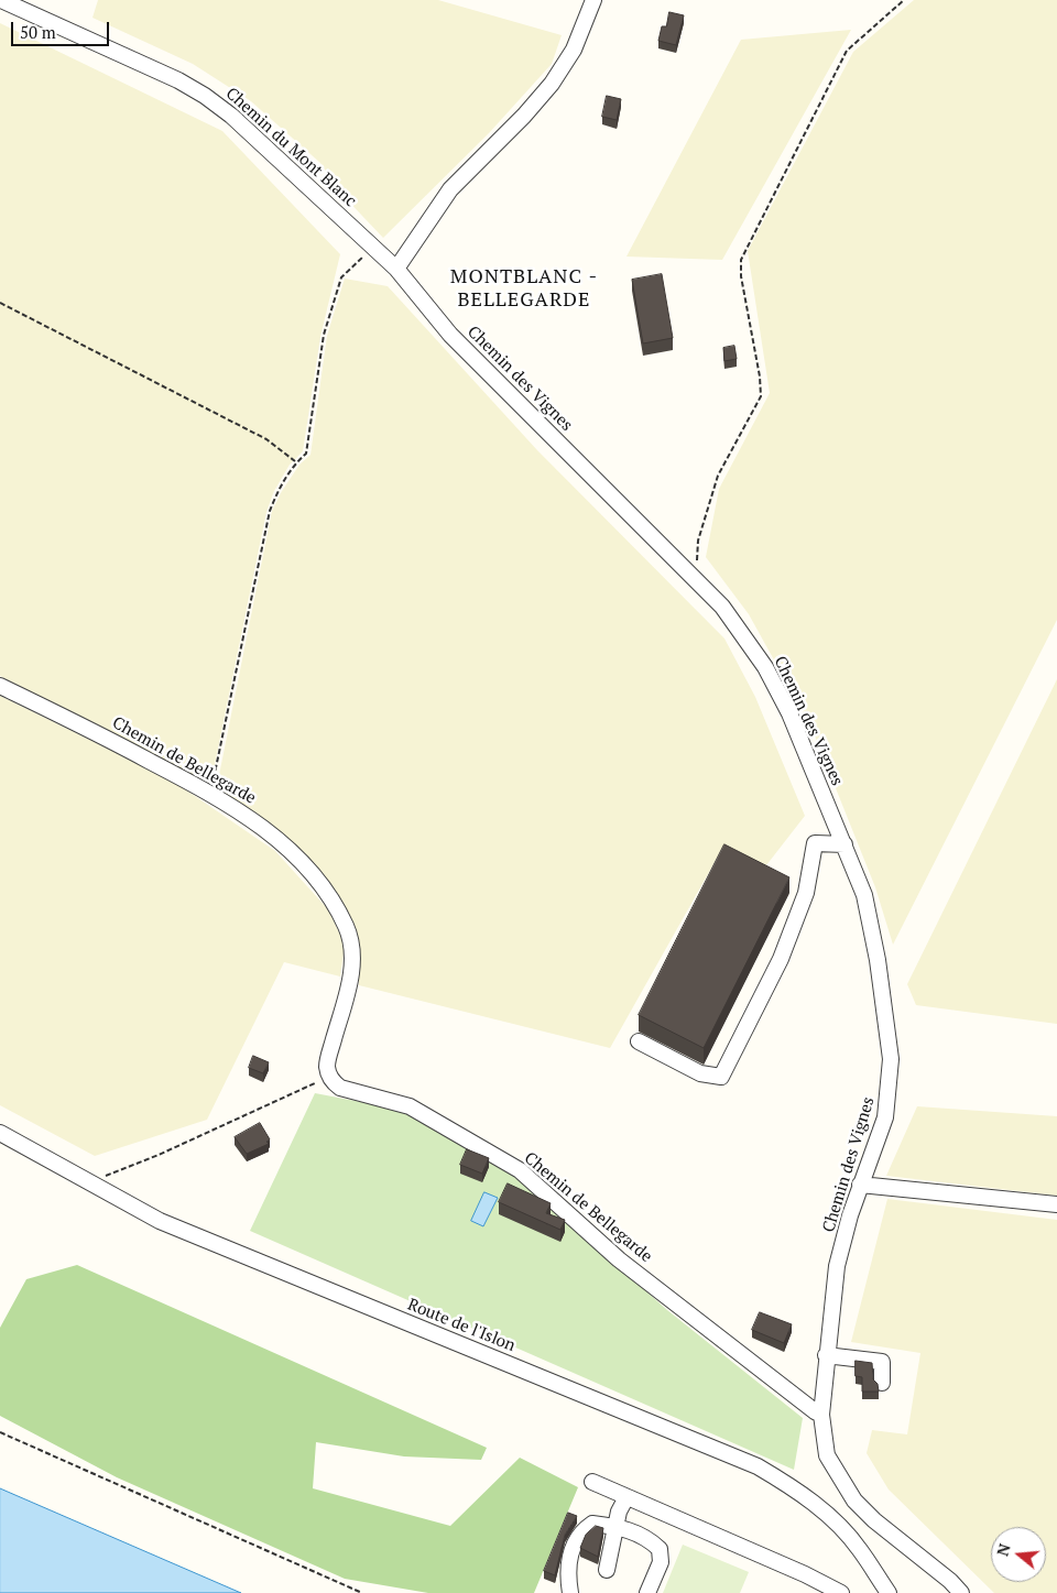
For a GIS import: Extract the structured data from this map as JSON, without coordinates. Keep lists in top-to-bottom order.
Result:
{
  "streets": {
    "street": [
      "Chemin du Mont Blanc",
      "Chemin des Vignes",
      "Chemin de Bellegarde",
      "Route de l'Islon"
    ]
  },
  "crossings": [
    ["Chemin du Mont Blanc", "Chemin des Vignes"],
    ["Chemin des Vignes", "Chemin de Bellegarde"]
  ],
  "districts": ["MONTBLANC - BELLEGARDE"],
  "scale_bar": "50 m",
  "north": "left"
}
